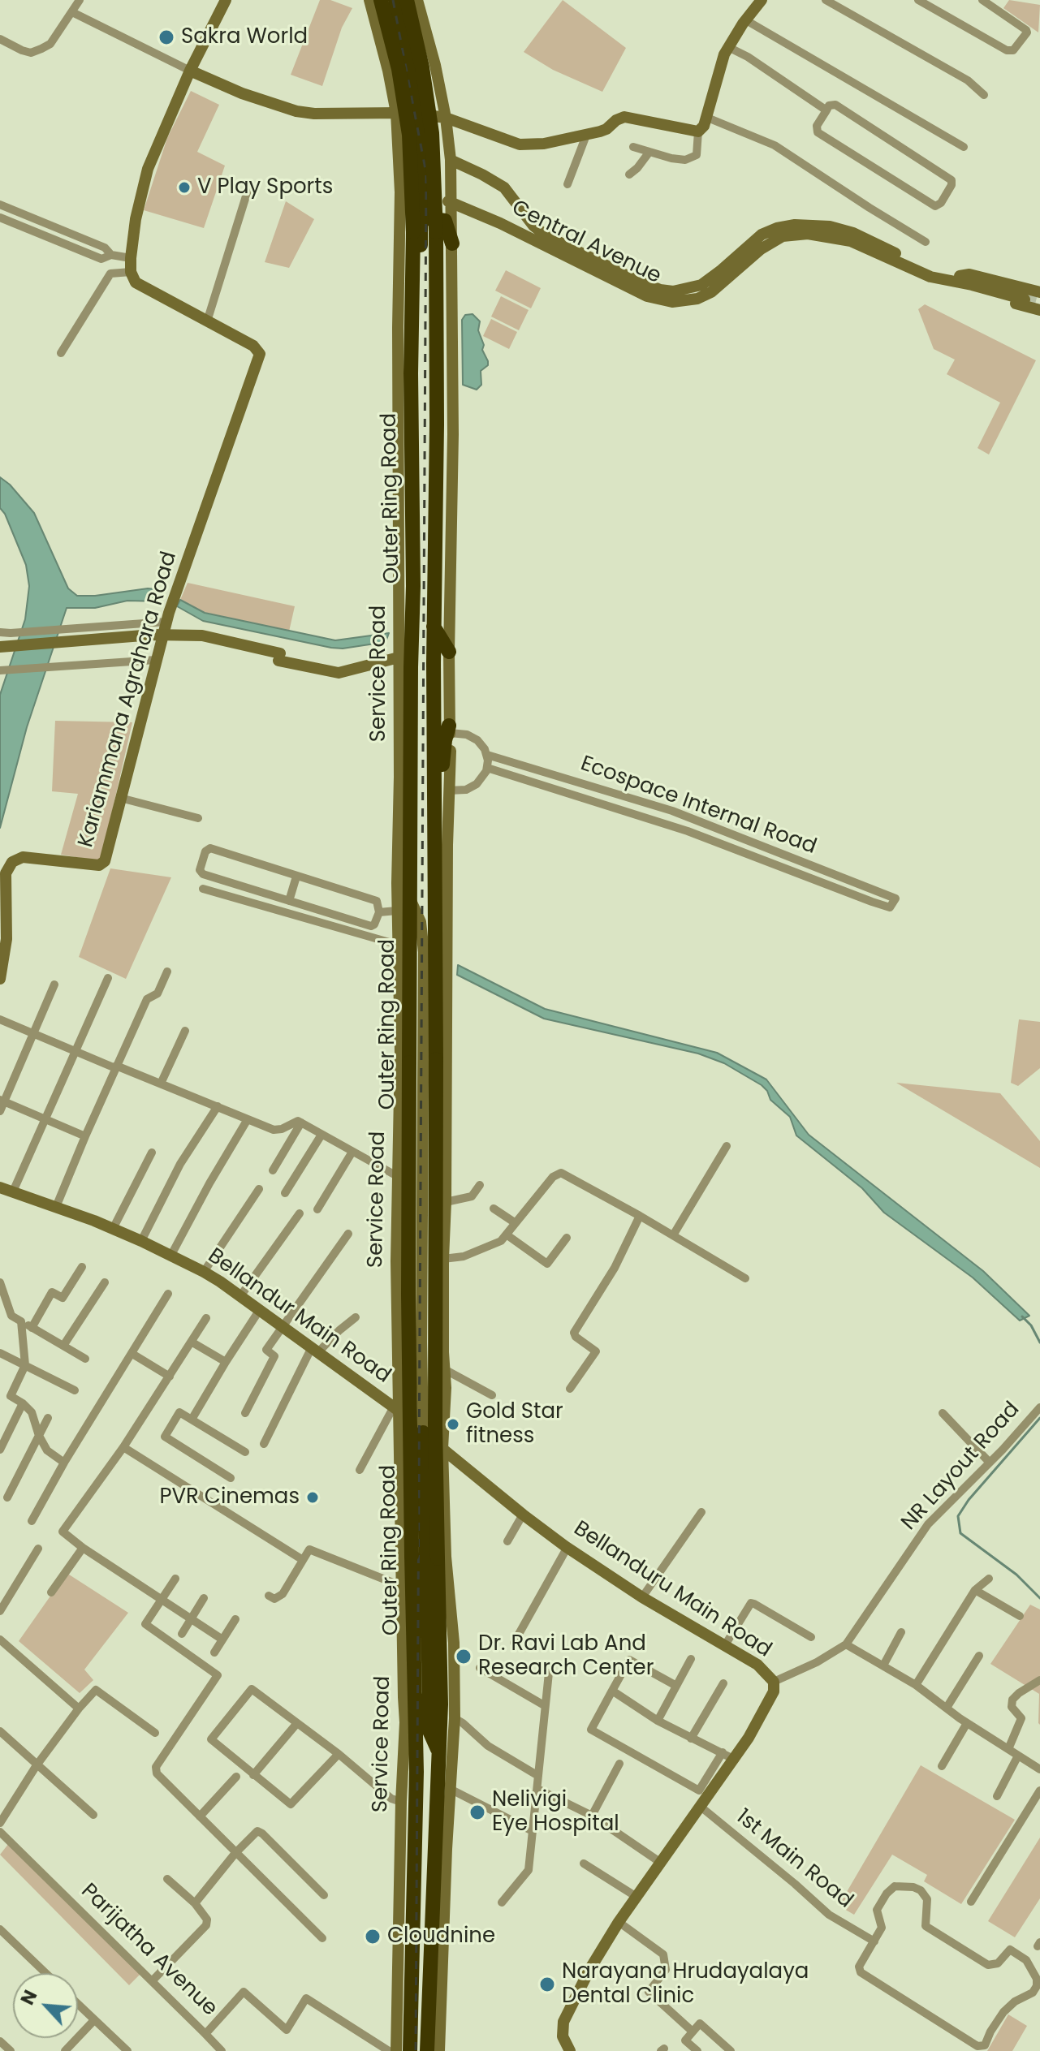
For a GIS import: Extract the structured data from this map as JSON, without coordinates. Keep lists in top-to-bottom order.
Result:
{
  "streets": {
    "highway": ["Outer Ring Road"],
    "street": [
      "Central Avenue",
      "Service Road",
      "Kariammana Agrahara Road",
      "Ecospace Internal Road",
      "Bellandur Main Road",
      "NR Layout Road",
      "Bellanduru Main Road",
      "1st Main Road",
      "Parijatha Avenue"
    ]
  },
  "crossings": [
    ["Central Avenue", "Service Road"],
    ["Outer Ring Road", "Service Road"],
    ["Service Road", "Bellandur Main Road"],
    ["Bellandur Main Road", "Bellanduru Main Road"],
    ["NR Layout Road", "Bellanduru Main Road"],
    ["Bellanduru Main Road", "1st Main Road"]
  ],
  "places": [
    "Sakra World",
    "V Play Sports",
    "Gold Star fitness",
    "PVR Cinemas",
    "Dr. Ravi Lab And Research Center",
    "Nelivigi Eye Hospital",
    "Cloudnine",
    "Narayana Hrudayalaya Dental Clinic"
  ],
  "north": "top left"
}
